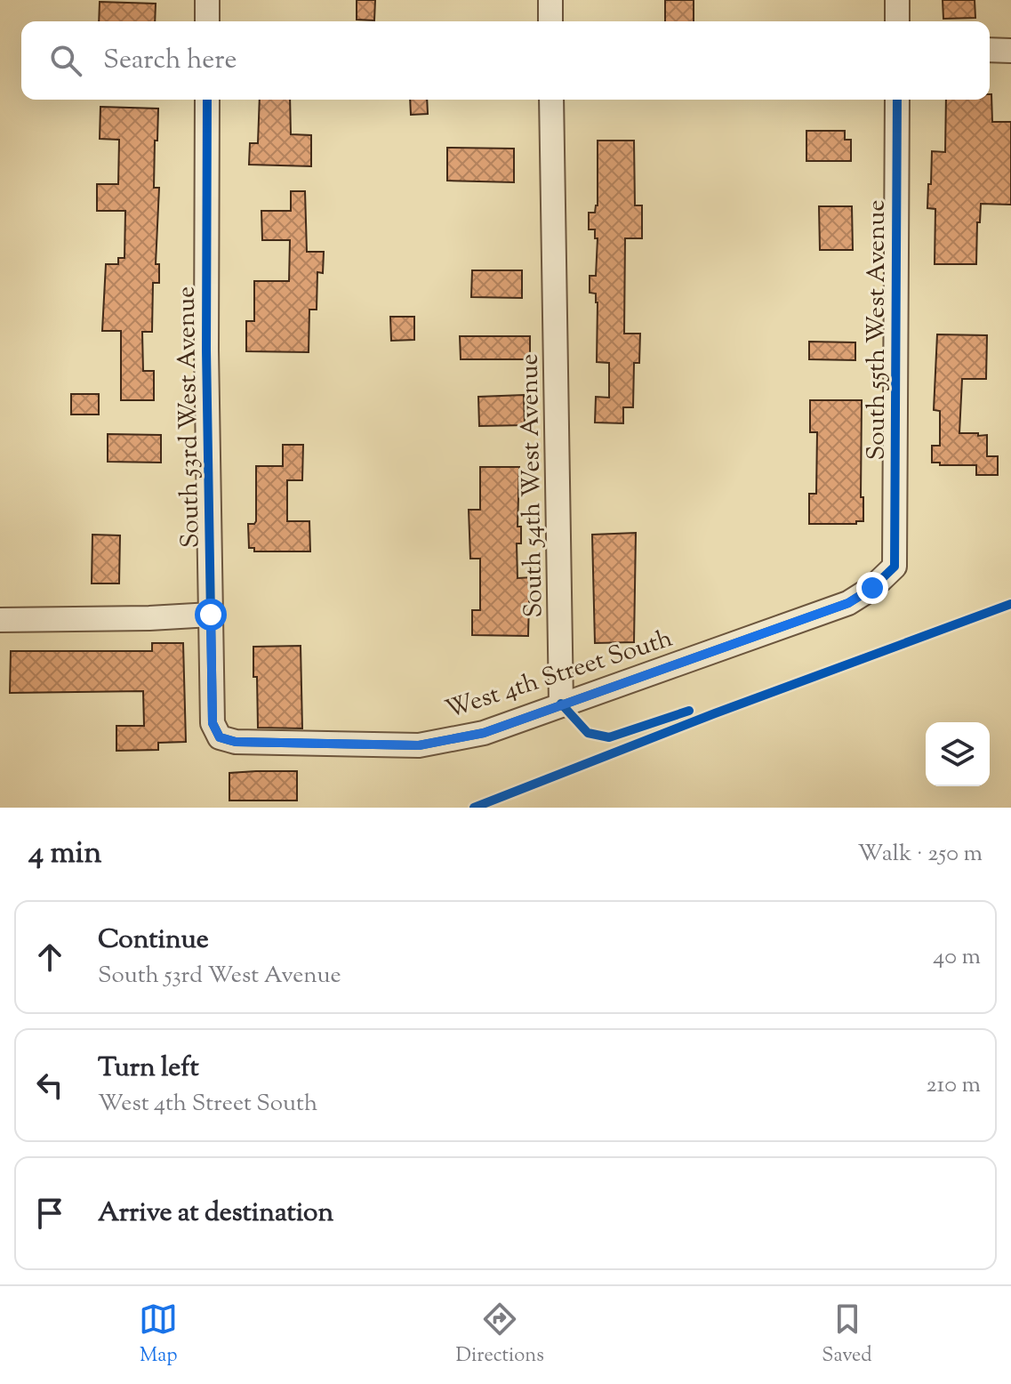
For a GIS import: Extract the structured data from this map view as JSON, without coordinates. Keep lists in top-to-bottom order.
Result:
{
  "streets": {
    "street": [
      "South 55th West Avenue",
      "South 53rd West Avenue",
      "South 54th West Avenue",
      "West 4th Street South"
    ]
  },
  "crossings": [
    ["South 55th West Avenue", "West 4th Street South"],
    ["South 53rd West Avenue", "West 4th Street South"],
    ["South 54th West Avenue", "West 4th Street South"]
  ],
  "page": {
    "search": "Search here",
    "heading": ["4 min", "Walk · 250 m"],
    "list": [
      ["Continue", "South 53rd West Avenue", "40 m"],
      ["Turn left", "West 4th Street South", "210 m"],
      "Arrive at destination"
    ],
    "nav": ["Map", "Directions", "Saved"]
  }
}
